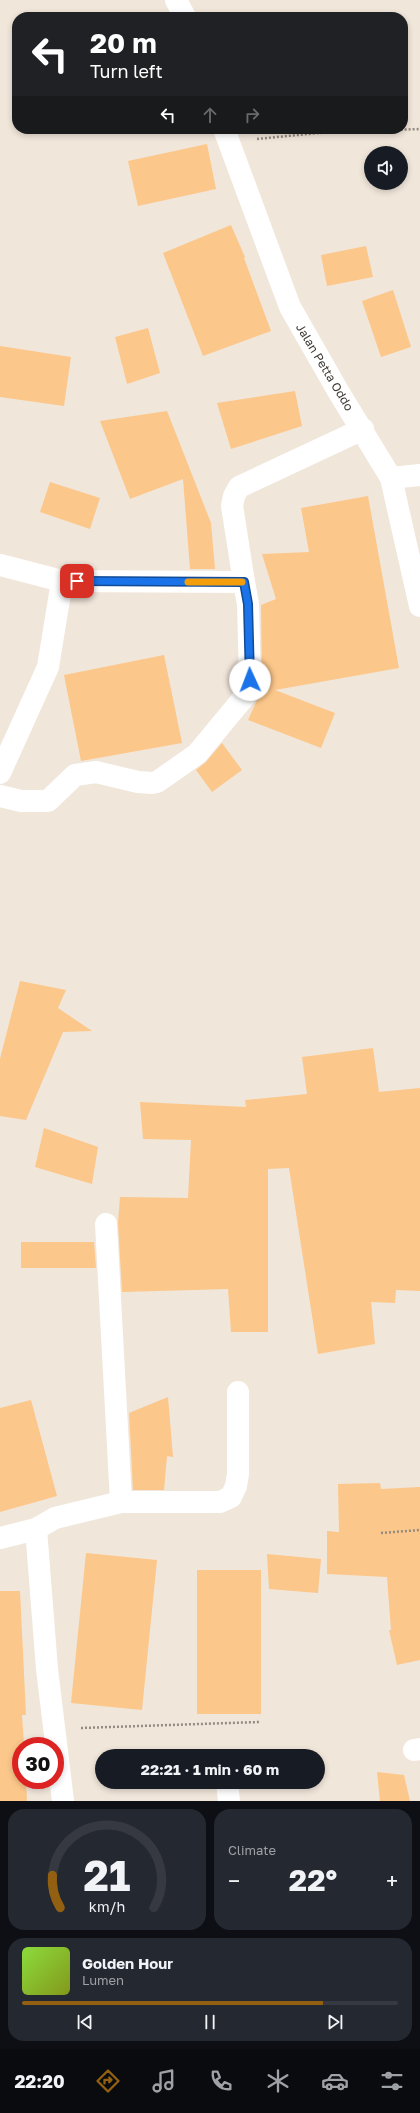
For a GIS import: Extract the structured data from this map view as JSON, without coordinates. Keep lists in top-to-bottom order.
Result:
{
  "streets": {
    "street": ["Jalan Petta Oddo"]
  },
  "page": {
    "turn": ["20 m", "Turn left"],
    "limit": "30",
    "trip": "22:21 · 1 min · 60 m",
    "tile": "Climate",
    "heat": ["−", "22°", "+"],
    "song": ["Golden Hour", "Lumen"],
    "tabs": "22:20",
    "gauge": ["21", "km/h"]
  }
}
